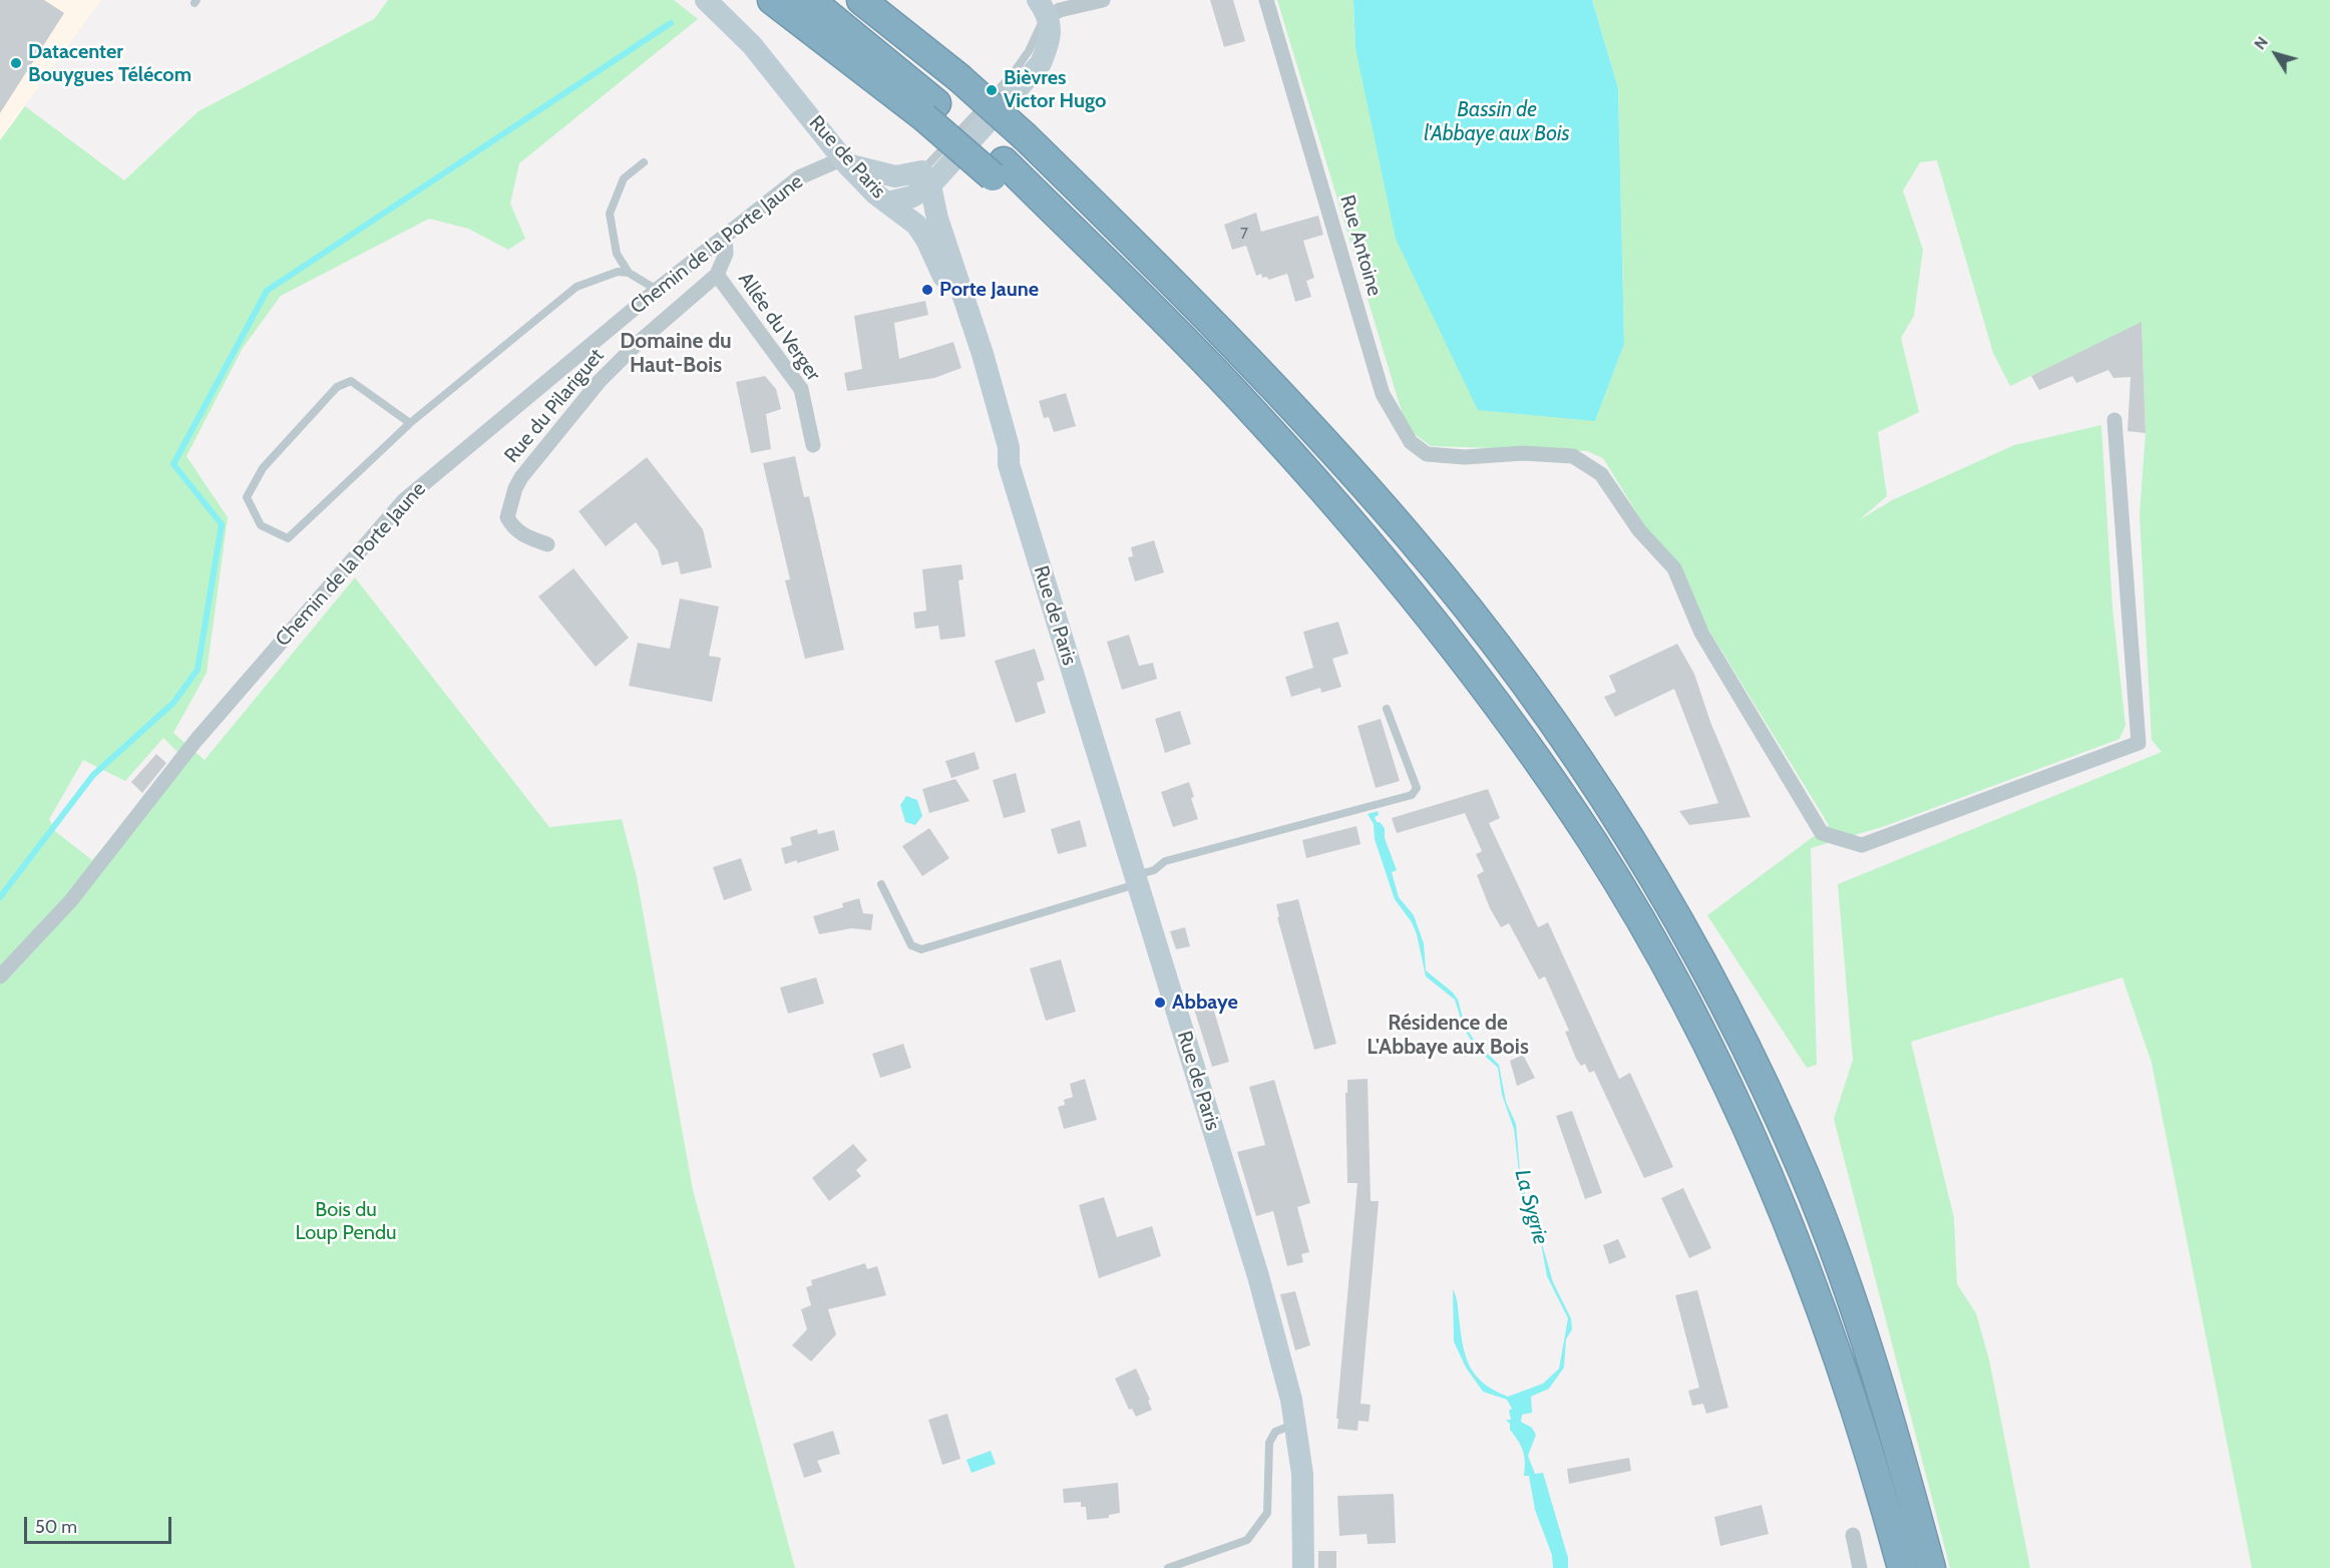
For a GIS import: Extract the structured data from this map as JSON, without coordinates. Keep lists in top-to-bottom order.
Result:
{
  "streets": {
    "street": [
      "Rue de Paris",
      "Chemin de la Porte Jaune",
      "Rue Antoine",
      "Allée du Verger",
      "Rue du Pilariguet"
    ]
  },
  "crossings": [
    ["Rue de Paris", "Chemin de la Porte Jaune"],
    ["Chemin de la Porte Jaune", "Allée du Verger"],
    ["Allée du Verger", "Rue du Pilariguet"]
  ],
  "districts": ["Domaine du Haut-Bois", "Résidence de L'Abbaye aux Bois"],
  "water": ["Bassin de l'Abbaye aux Bois", "La Sygrie"],
  "parks": ["Bois du Loup Pendu"],
  "places": [
    "Datacenter Bouygues Télécom",
    "Bièvres Victor Hugo",
    "Porte Jaune",
    "Abbaye"
  ],
  "house_numbers": ["7"],
  "scale_bar": "50 m",
  "north": "top left"
}
